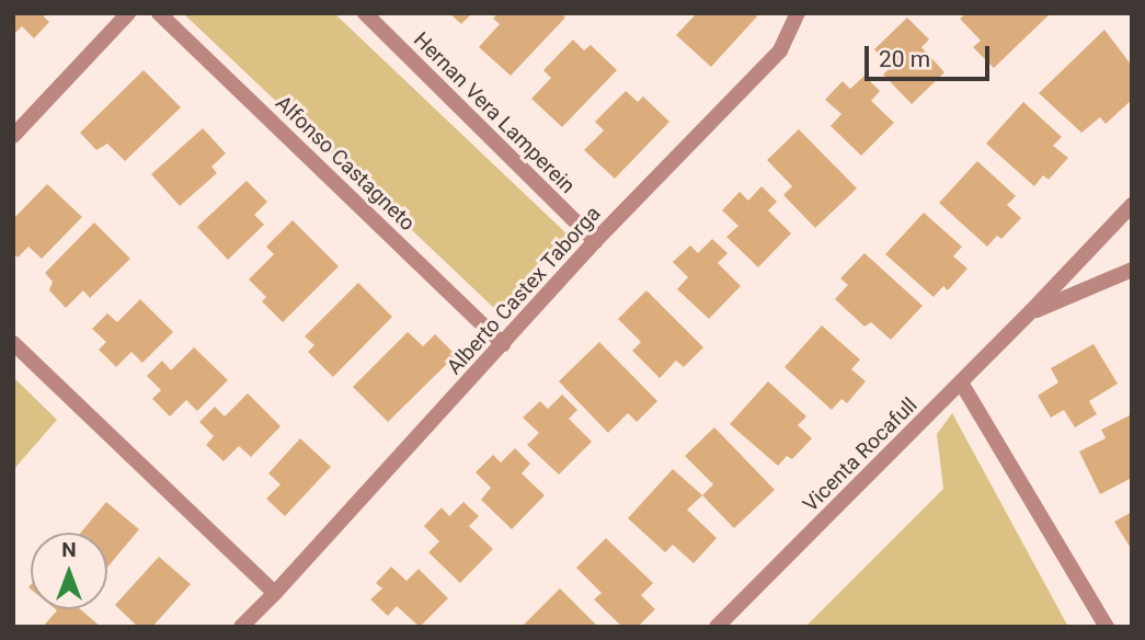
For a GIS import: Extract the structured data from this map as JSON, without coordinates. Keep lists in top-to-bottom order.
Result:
{
  "streets": {
    "street": [
      "Hernan Vera Lamperein",
      "Alfonso Castagneto",
      "Alberto Castex Taborga",
      "Vicenta Rocafull"
    ]
  },
  "crossings": [
    ["Hernan Vera Lamperein", "Alberto Castex Taborga"],
    ["Alfonso Castagneto", "Alberto Castex Taborga"]
  ],
  "scale_bar": "20 m",
  "north": "top"
}
